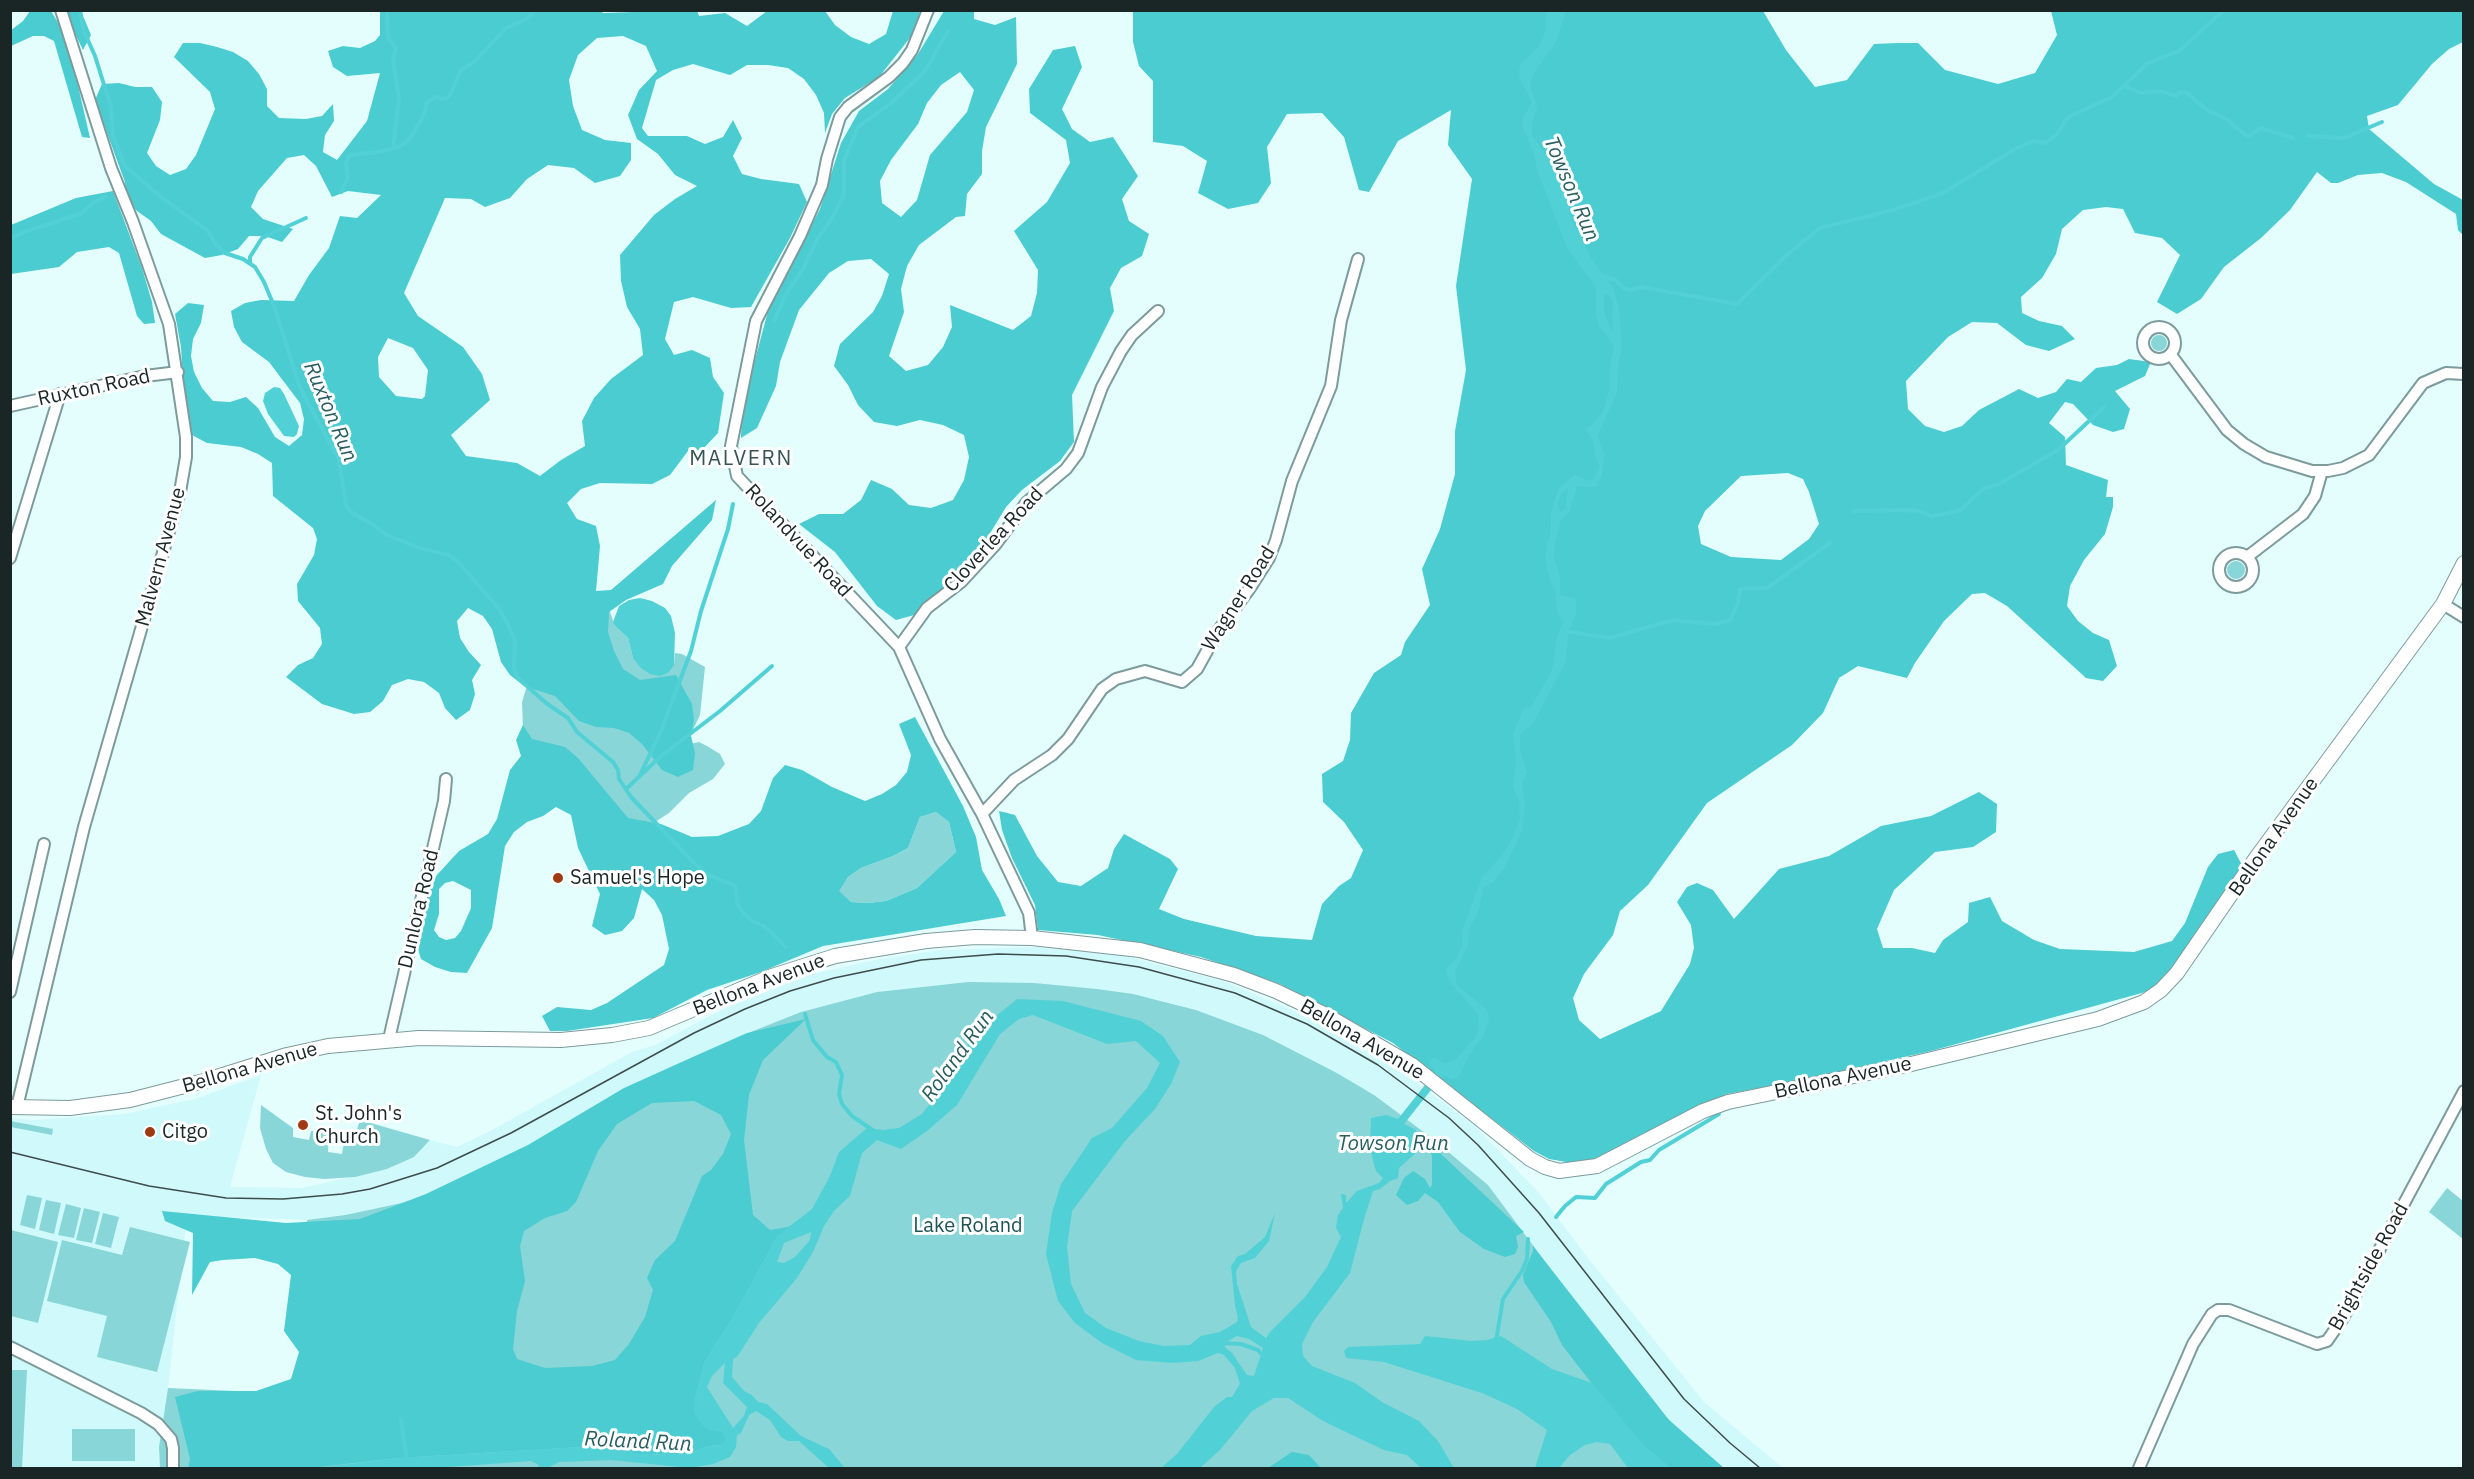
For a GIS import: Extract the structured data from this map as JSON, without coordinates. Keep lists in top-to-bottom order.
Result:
{
  "streets": {
    "main road": ["Bellona Avenue"],
    "street": [
      "Ruxton Road",
      "Cloverlea Road",
      "Rolandvue Road",
      "Malvern Avenue",
      "Wagner Road",
      "Dunlora Road",
      "Brightside Road"
    ]
  },
  "crossings": [
    ["Ruxton Road", "Malvern Avenue"],
    ["Cloverlea Road", "Rolandvue Road"],
    ["Rolandvue Road", "Wagner Road"],
    ["Rolandvue Road", "Bellona Avenue"],
    ["Malvern Avenue", "Bellona Avenue"],
    ["Bellona Avenue", "Dunlora Road"]
  ],
  "districts": ["MALVERN"],
  "water": ["Towson Run", "Ruxton Run", "Roland Run"],
  "parks": ["Lake Roland"],
  "places": ["Samuel's Hope", "St. John's Church", "Citgo"]
}
